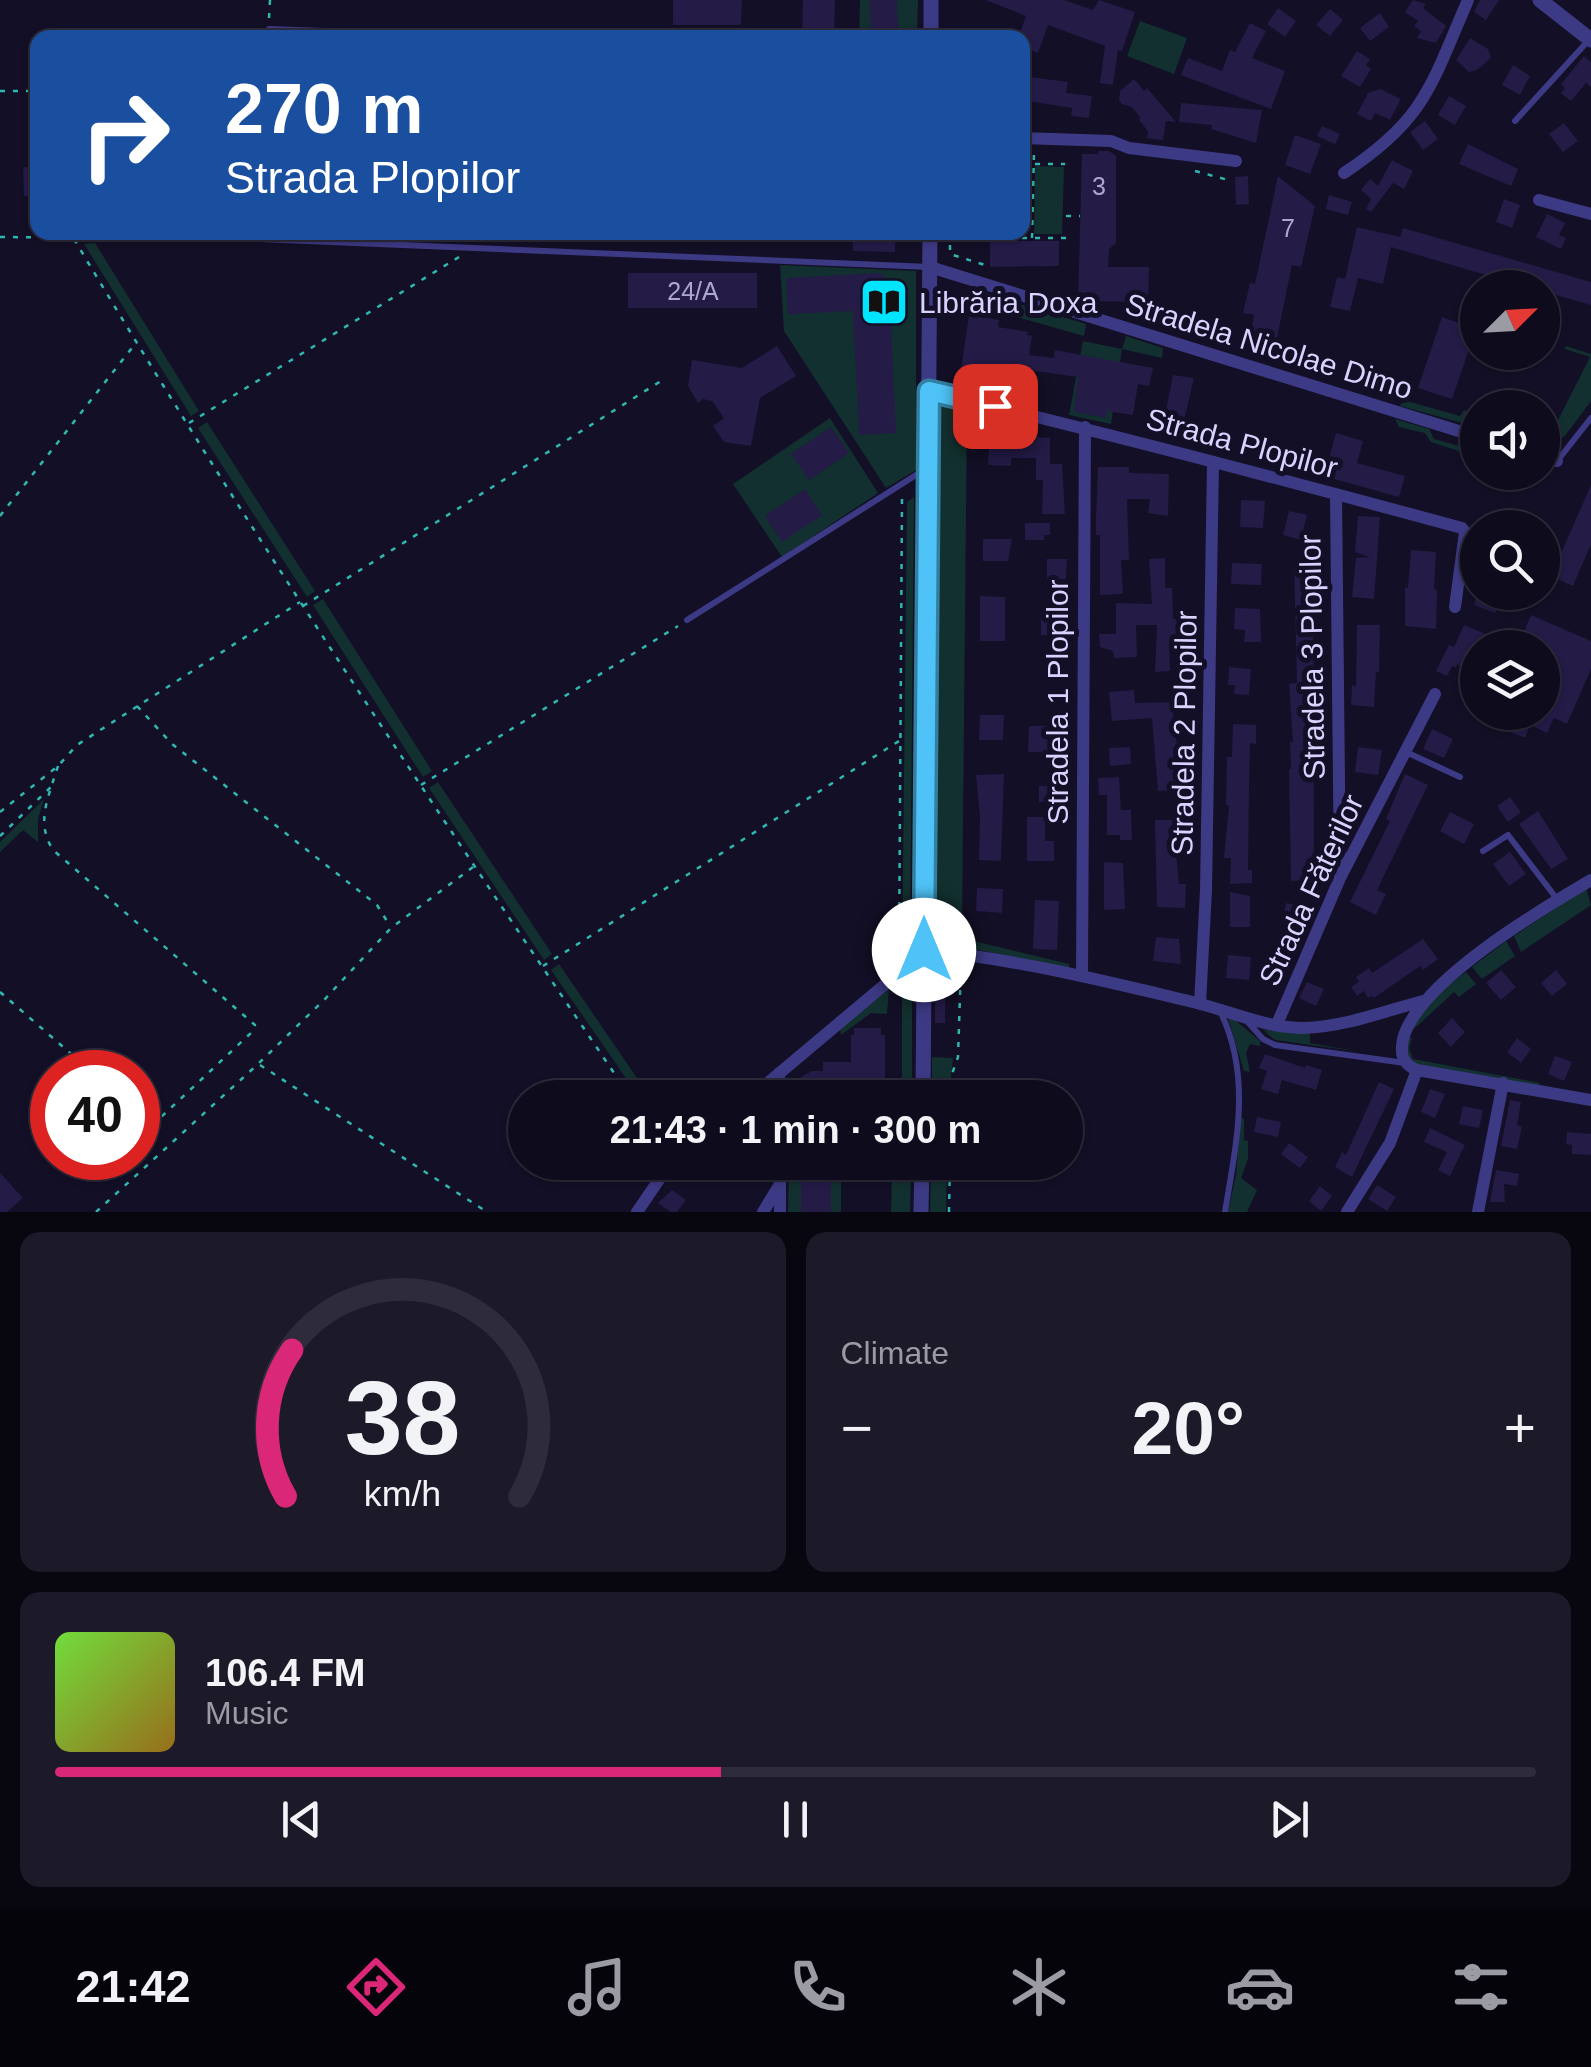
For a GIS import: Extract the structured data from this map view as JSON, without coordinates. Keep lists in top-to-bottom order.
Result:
{
  "streets": {
    "street": [
      "Stradela Nicolae Dimo",
      "Strada Plopilor",
      "Stradela 3 Plopilor",
      "Stradela 1 Plopilor",
      "Stradela 2 Plopilor",
      "Strada Făterilor"
    ]
  },
  "crossings": [
    ["Strada Plopilor", "Stradela 3 Plopilor"],
    ["Strada Plopilor", "Stradela 1 Plopilor"],
    ["Strada Plopilor", "Stradela 2 Plopilor"],
    ["Stradela 3 Plopilor", "Strada Făterilor"]
  ],
  "places": {
    "library": ["Librăria Doxa"]
  },
  "house_numbers": ["3", "7", "24/A"],
  "north": "top right",
  "page": {
    "turn": ["270 m", "Strada Plopilor"],
    "limit": "40",
    "trip": "21:43 · 1 min · 300 m",
    "tile": "Climate",
    "heat": ["−", "20°", "+"],
    "song": ["106.4 FM", "Music"],
    "tabs": "21:42",
    "gauge": ["38", "km/h"]
  }
}
